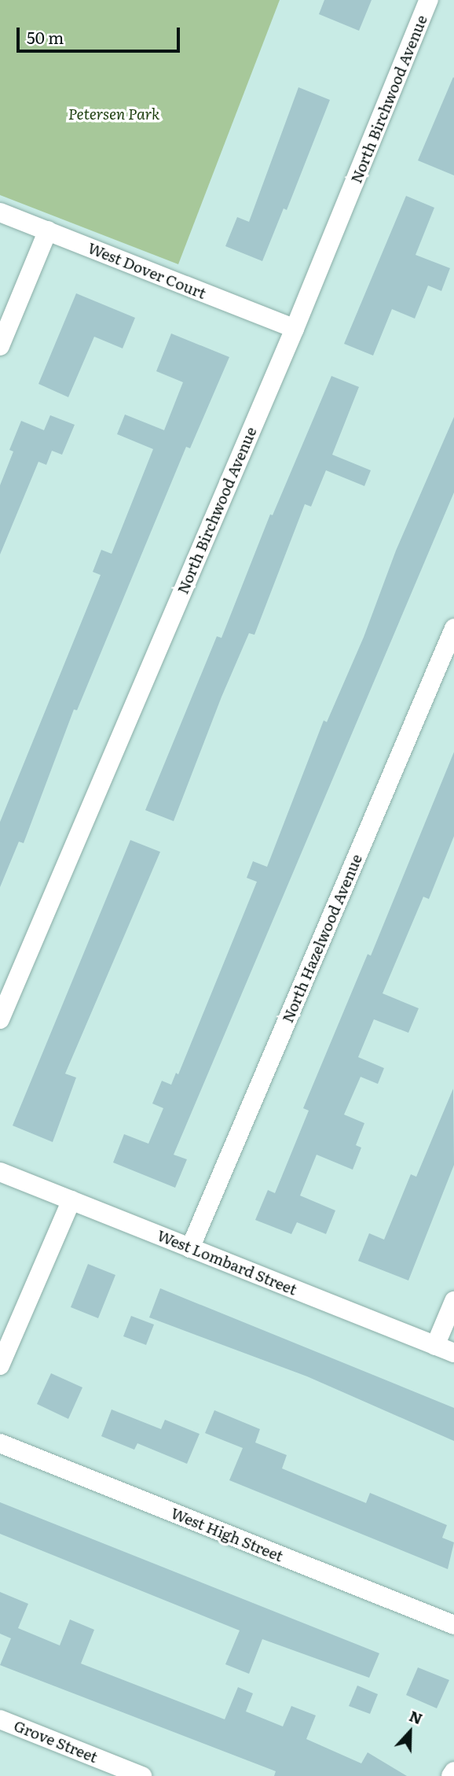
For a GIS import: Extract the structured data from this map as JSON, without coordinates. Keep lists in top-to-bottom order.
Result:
{
  "streets": {
    "street": [
      "North Birchwood Avenue",
      "West Dover Court",
      "North Hazelwood Avenue",
      "West Lombard Street",
      "West High Street",
      "Grove Street"
    ]
  },
  "crossings": [
    ["North Birchwood Avenue", "West Dover Court"],
    ["North Hazelwood Avenue", "West Lombard Street"]
  ],
  "parks": ["Petersen Park"],
  "scale_bar": "50 m",
  "north": "top"
}
